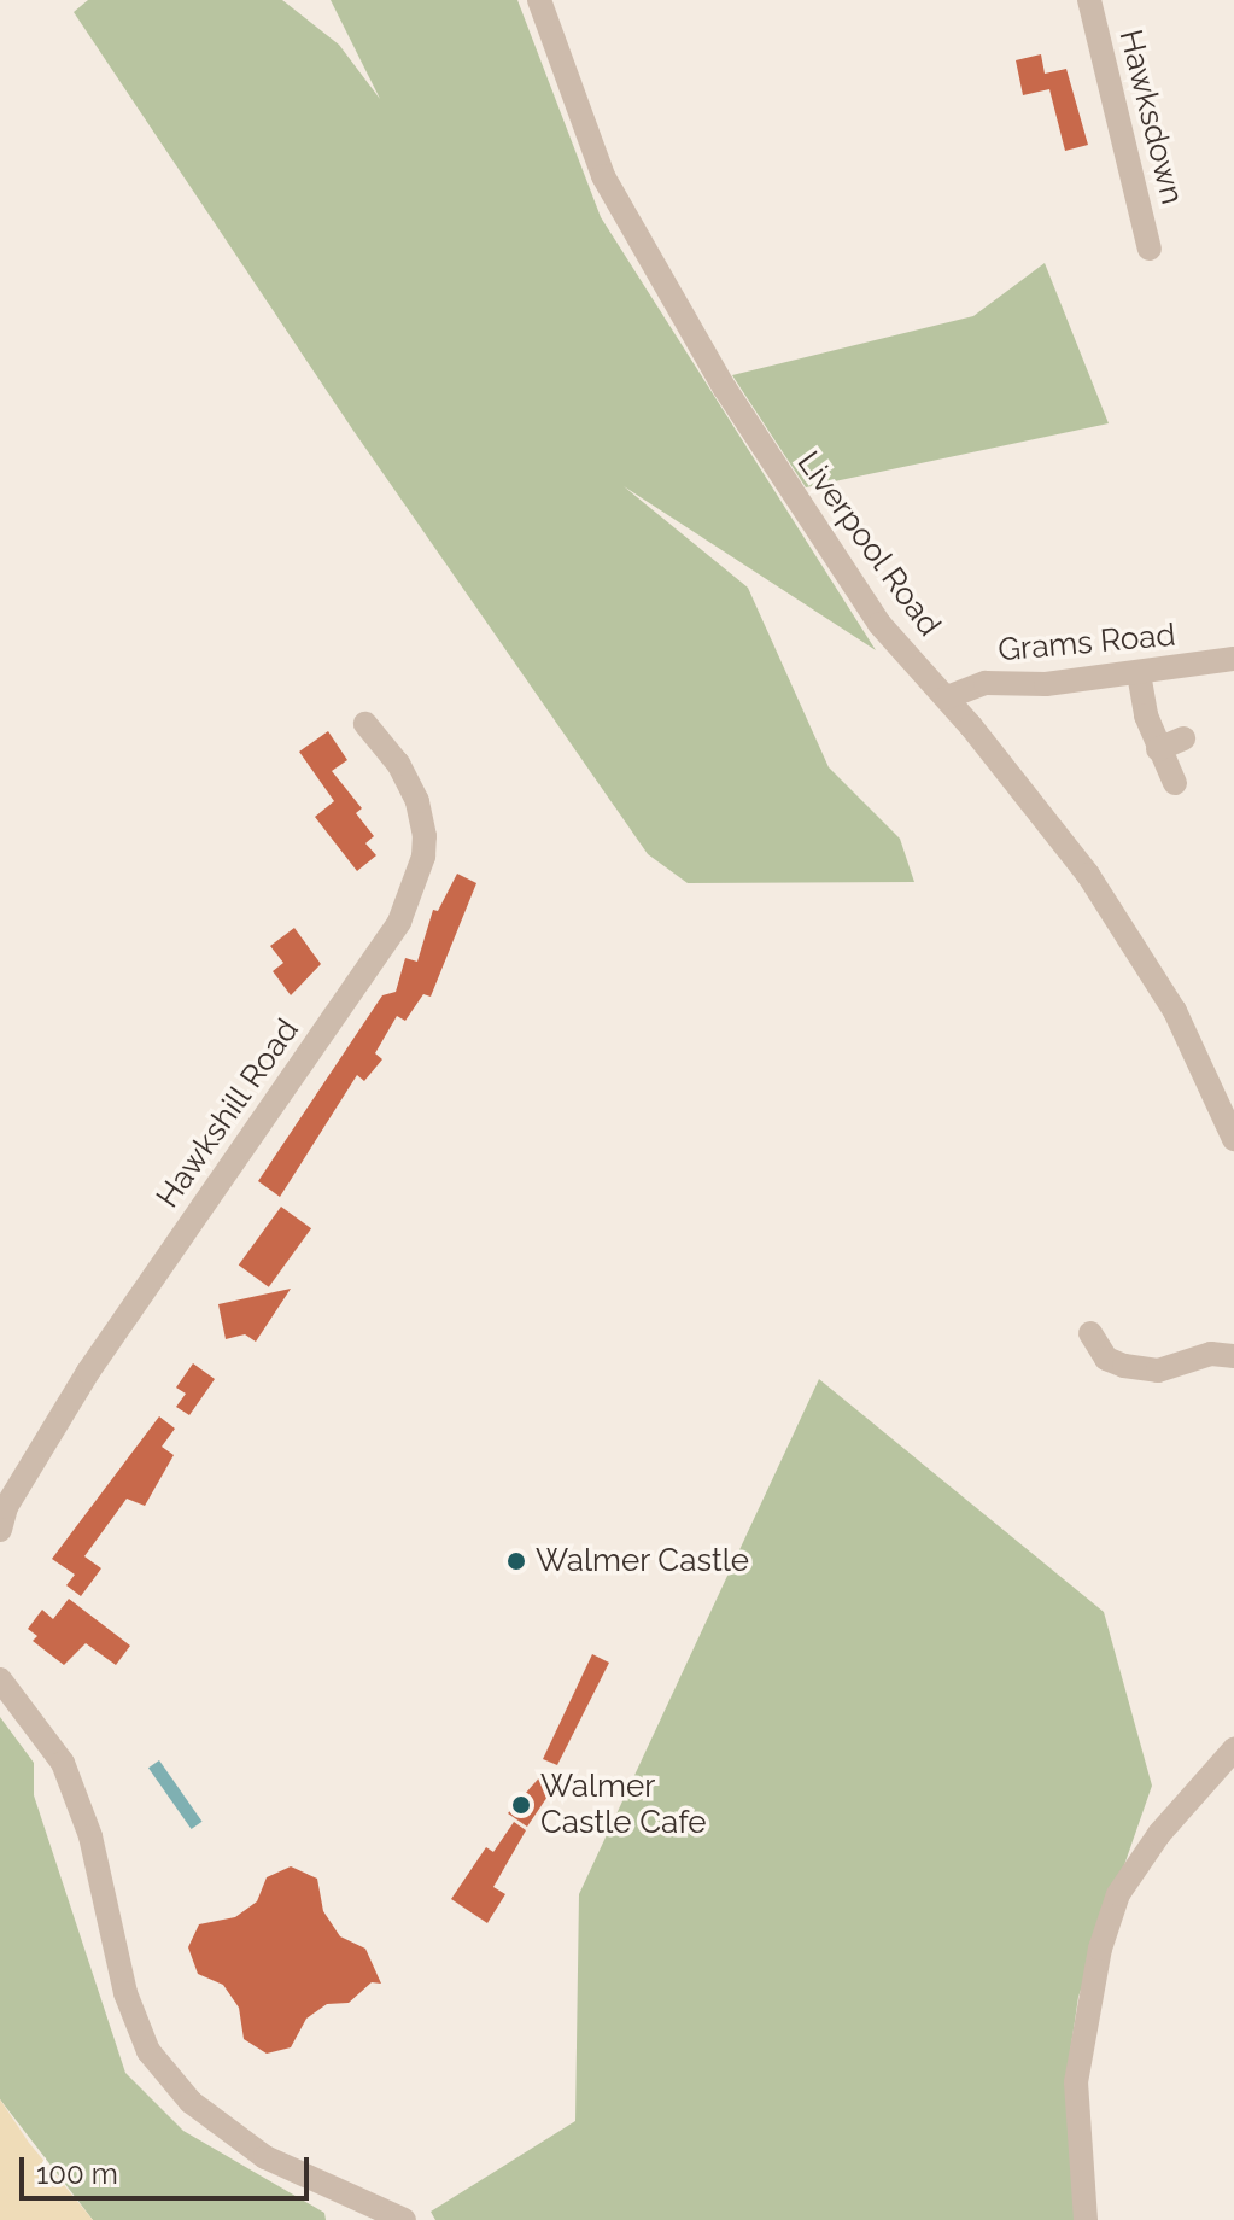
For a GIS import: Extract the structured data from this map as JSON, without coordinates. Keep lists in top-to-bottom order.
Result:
{
  "streets": {
    "street": [
      "Hawksdown",
      "Liverpool Road",
      "Grams Road",
      "Hawkshill Road"
    ]
  },
  "crossings": [
    ["Liverpool Road", "Grams Road"]
  ],
  "places": ["Walmer Castle", "Walmer Castle Cafe"],
  "scale_bar": "100 m"
}
